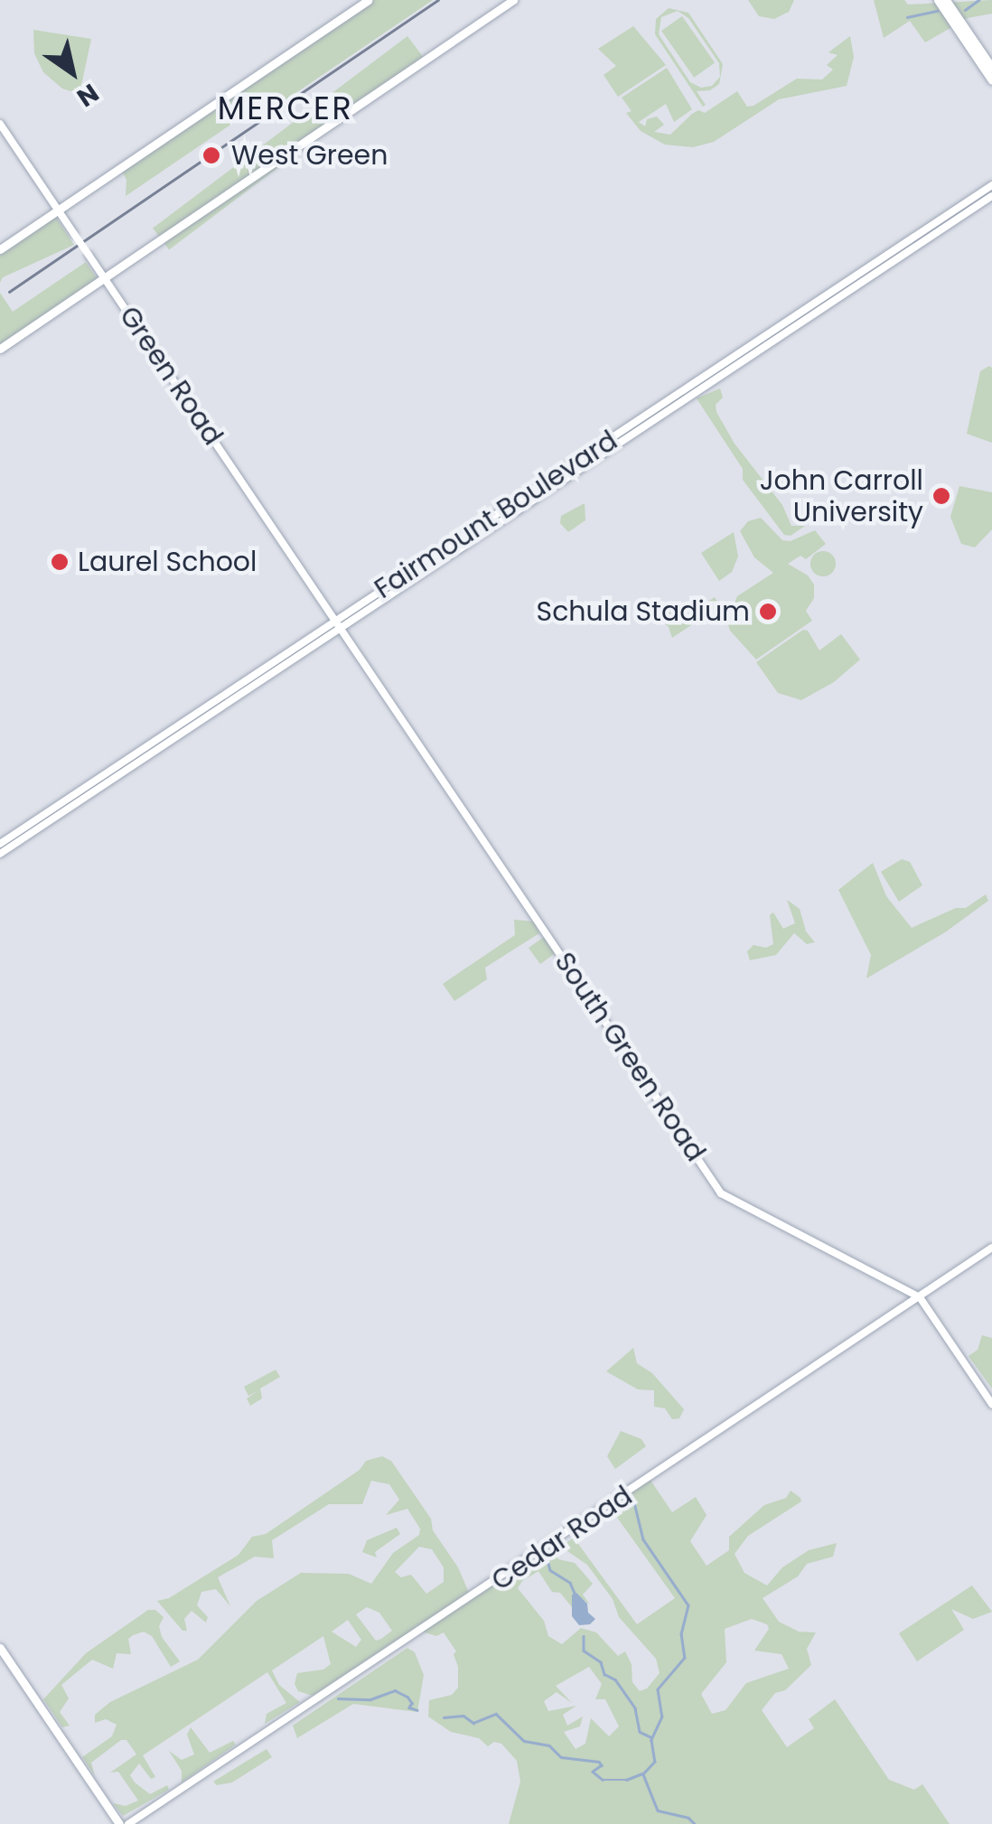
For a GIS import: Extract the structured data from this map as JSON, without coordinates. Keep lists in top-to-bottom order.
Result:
{
  "streets": {
    "main road": [
      "Green Road",
      "Fairmount Boulevard",
      "South Green Road",
      "Cedar Road"
    ]
  },
  "crossings": [
    ["Green Road", "Fairmount Boulevard"],
    ["Green Road", "South Green Road"],
    ["Fairmount Boulevard", "South Green Road"],
    ["South Green Road", "Cedar Road"]
  ],
  "districts": ["MERCER"],
  "places": [
    "West Green",
    "John Carroll University",
    "Laurel School",
    "Schula Stadium"
  ],
  "north": "bottom right"
}
